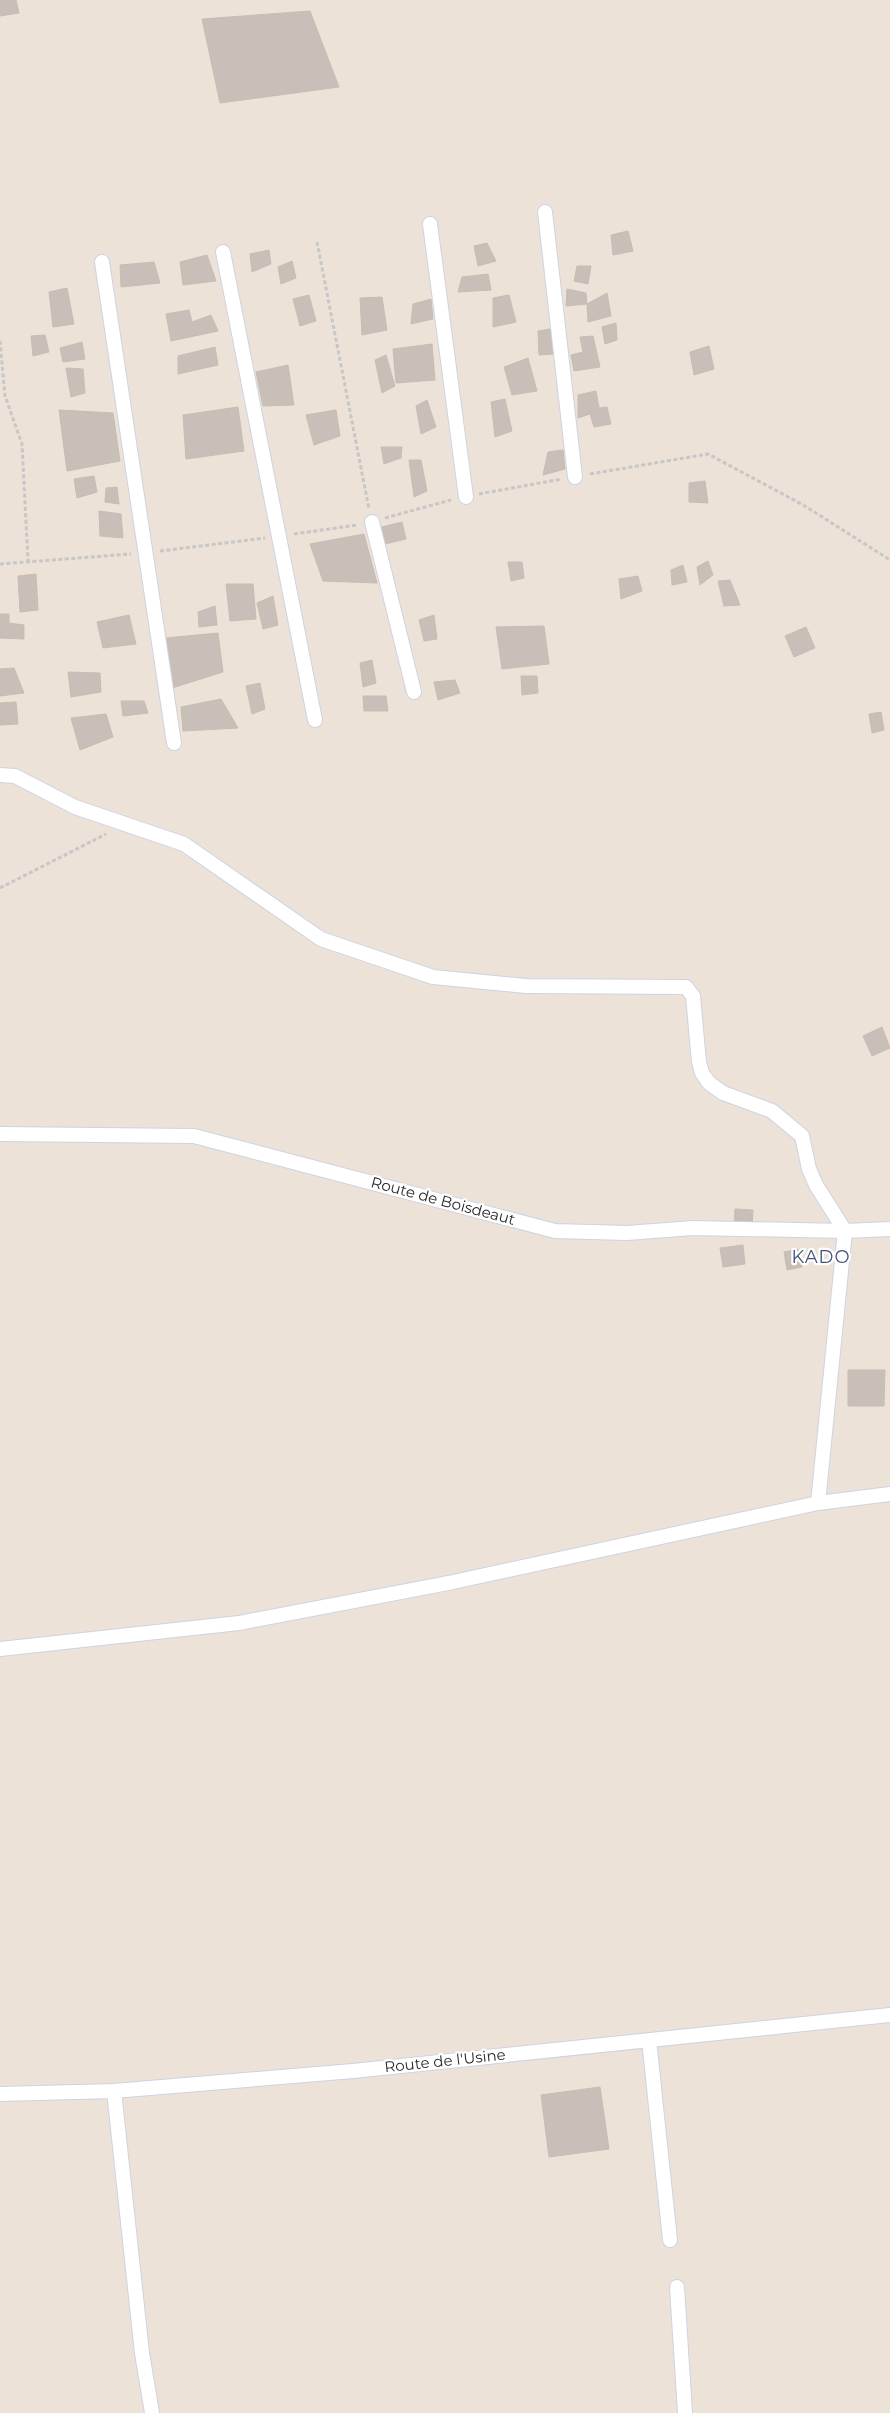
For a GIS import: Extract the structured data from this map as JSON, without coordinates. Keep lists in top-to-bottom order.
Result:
{
  "streets": {
    "street": ["Route de Boisdeaut", "Route de l'Usine"]
  },
  "districts": ["KADO"]
}
